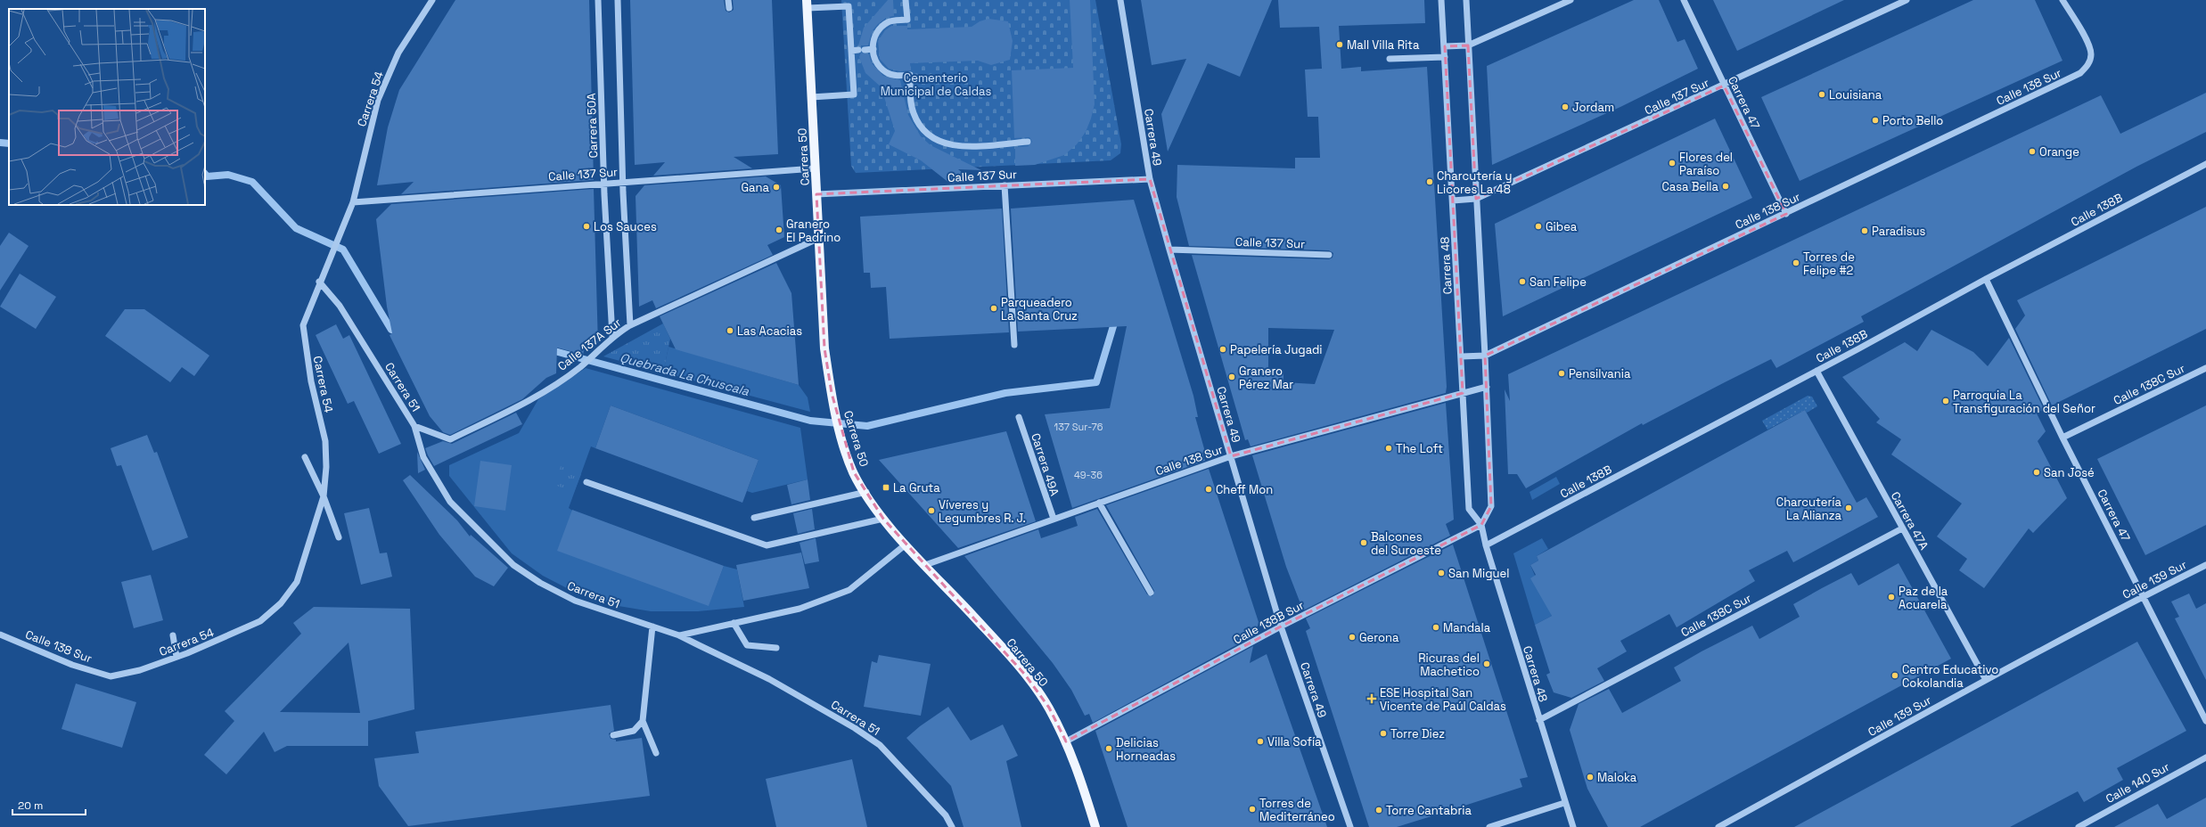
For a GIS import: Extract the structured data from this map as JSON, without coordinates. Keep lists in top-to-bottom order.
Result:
{
  "streets": {
    "main road": ["Carrera 50"],
    "street": [
      "Calle 138 Sur",
      "Calle 137 Sur",
      "Carrera 54",
      "Carrera 47",
      "Carrera 50A",
      "Carrera 49",
      "Calle 138B",
      "Carrera 48",
      "Calle 137A Sur",
      "Calle 138C Sur",
      "Carrera 51",
      "Carrera 49A",
      "Carrera 47A",
      "Calle 139 Sur",
      "Calle 138B Sur",
      "Calle 140 Sur"
    ]
  },
  "crossings": [
    ["Calle 138 Sur", "Carrera 54"],
    ["Calle 138 Sur", "Carrera 47"],
    ["Calle 138 Sur", "Carrera 49"],
    ["Calle 138 Sur", "Carrera 50"],
    ["Calle 138 Sur", "Carrera 48"],
    ["Calle 138 Sur", "Carrera 49A"],
    ["Calle 137 Sur", "Carrera 54"],
    ["Calle 137 Sur", "Carrera 47"],
    ["Calle 137 Sur", "Carrera 50A"],
    ["Calle 137 Sur", "Carrera 49"],
    ["Calle 137 Sur", "Carrera 50"],
    ["Calle 137 Sur", "Carrera 48"],
    ["Carrera 54", "Carrera 51"],
    ["Carrera 47", "Calle 138B"],
    ["Carrera 47", "Calle 138C Sur"],
    ["Carrera 47", "Calle 139 Sur"],
    ["Carrera 50A", "Calle 137A Sur"],
    ["Carrera 49", "Calle 138B Sur"],
    ["Carrera 50", "Calle 137A Sur"],
    ["Carrera 50", "Calle 138B Sur"],
    ["Calle 138B", "Carrera 48"],
    ["Calle 138B", "Carrera 47A"],
    ["Carrera 48", "Calle 138C Sur"],
    ["Carrera 48", "Calle 138B Sur"],
    ["Calle 137A Sur", "Carrera 51"],
    ["Calle 138C Sur", "Carrera 47A"],
    ["Carrera 47A", "Calle 139 Sur"]
  ],
  "water": ["Quebrada La Chuscala"],
  "parks": ["Cementerio Municipal de Caldas"],
  "places": {
    "other": [
      "Mall Villa Rita",
      "Louisiana",
      "Jordam",
      "Porto Bello",
      "Orange",
      "Flores del Paraíso",
      "Charcutería y Licores La 48",
      "Casa Bella",
      "Gana",
      "Los Sauces",
      "Gibea",
      "Granero El Padrino",
      "Paradisus",
      "Torres de Felipe #2",
      "San Felipe",
      "Parqueadero La Santa Cruz",
      "Las Acacias",
      "Papelería Jugadi",
      "Pensilvania",
      "Granero Pérez Mar",
      "Parroquia La Transfiguración del Señor",
      "The Loft",
      "San José",
      "Cheff Mon",
      "Charcutería La Alianza",
      "Víveres y Legumbres R. J.",
      "Balcones del Suroeste",
      "San Miguel",
      "Paz de la Acuarela",
      "Mandala",
      "Gerona",
      "Ricuras del Machetico",
      "Centro Educativo Cokolandia",
      "Torre Diez",
      "Villa Sofía",
      "Delicias Horneadas",
      "Maloka",
      "Torres de Mediterráneo",
      "Torre Cantabria"
    ],
    "transit": ["La Gruta"],
    "health": ["ESE Hospital San Vicente de Paúl Caldas"]
  },
  "house_numbers": ["137 Sur-76", "49-36"],
  "scale_bar": "20 m"
}
